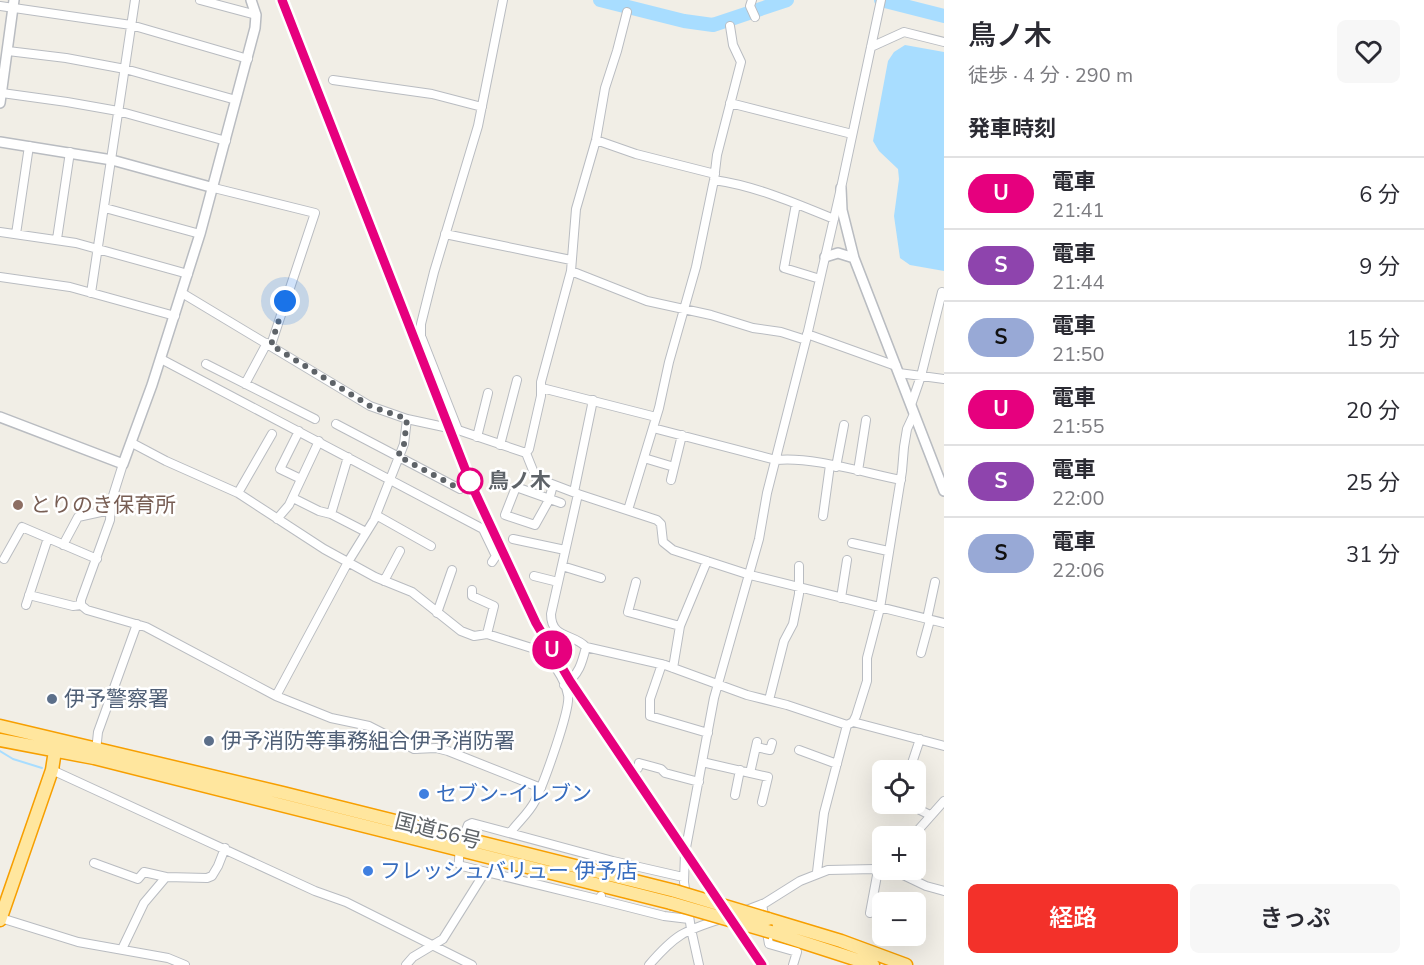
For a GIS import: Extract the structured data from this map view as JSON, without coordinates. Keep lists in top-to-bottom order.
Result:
{
  "streets": {
    "highway": ["国道56号"]
  },
  "places": [
    "鳥ノ木",
    "とりのき保育所",
    "伊予警察署",
    "伊予消防等事務組合伊予消防署",
    "セブン-イレブン",
    "フレッシュバリュー 伊予店"
  ],
  "page": {
    "on_map": "U",
    "heading": [
      ["鳥ノ木", "徒歩 · 4 分 · 290 m"],
      "発車時刻"
    ],
    "list": [
      {
        "mark": "U",
        "name": "電車",
        "note": "21:41",
        "value": "6 分"
      },
      {
        "mark": "S",
        "name": "電車",
        "note": "21:44",
        "value": "9 分"
      },
      {
        "mark": "S",
        "name": "電車",
        "note": "21:50",
        "value": "15 分"
      },
      {
        "mark": "U",
        "name": "電車",
        "note": "21:55",
        "value": "20 分"
      },
      {
        "mark": "S",
        "name": "電車",
        "note": "22:00",
        "value": "25 分"
      },
      {
        "mark": "S",
        "name": "電車",
        "note": "22:06",
        "value": "31 分"
      }
    ],
    "map_buttons": ["+", "−"],
    "buttons": ["経路", "きっぷ"]
  }
}
